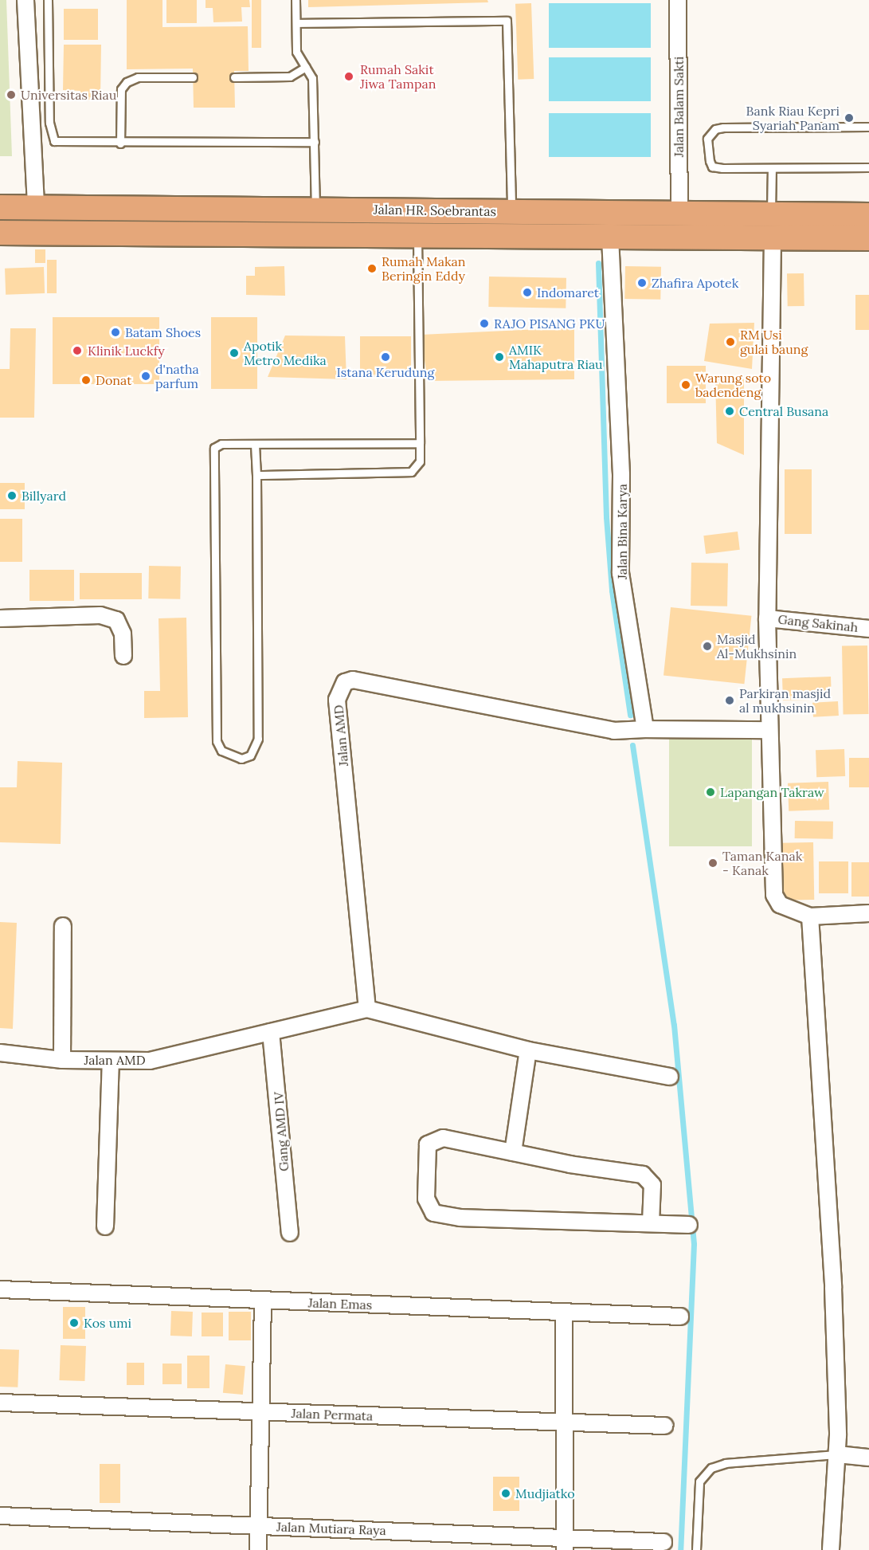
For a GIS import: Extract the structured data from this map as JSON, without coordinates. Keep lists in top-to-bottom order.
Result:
{
  "streets": {
    "main road": ["Jalan HR. Soebrantas"],
    "street": [
      "Jalan Balam Sakti",
      "Jalan Bina Karya",
      "Gang Sakinah",
      "Jalan AMD",
      "Gang AMD IV",
      "Jalan Emas",
      "Jalan Permata",
      "Jalan Mutiara Raya"
    ]
  },
  "crossings": [
    ["Jalan Balam Sakti", "Jalan HR. Soebrantas"],
    ["Jalan HR. Soebrantas", "Jalan Bina Karya"],
    ["Jalan Bina Karya", "Jalan AMD"],
    ["Jalan AMD", "Gang AMD IV"]
  ],
  "places": [
    "Rumah Sakit Jiwa Tampan",
    "Universitas Riau",
    "Bank Riau Kepri Syariah Panam",
    "Rumah Makan Beringin Eddy",
    "Zhafira Apotek",
    "Indomaret",
    "RAJO PISANG PKU",
    "Batam Shoes",
    "RM Usi gulai baung",
    "Klinik Luckfy",
    "Apotik Metro Medika",
    "Istana Kerudung",
    "AMIK Mahaputra Riau",
    "d'natha parfum",
    "Donat",
    "Warung soto badendeng",
    "Central Busana",
    "Billyard",
    "Masjid Al-Mukhsinin",
    "Parkiran masjid al mukhsinin",
    "Lapangan Takraw",
    "Taman Kanak - Kanak",
    "Kos umi",
    "Mudjiatko"
  ]
}
